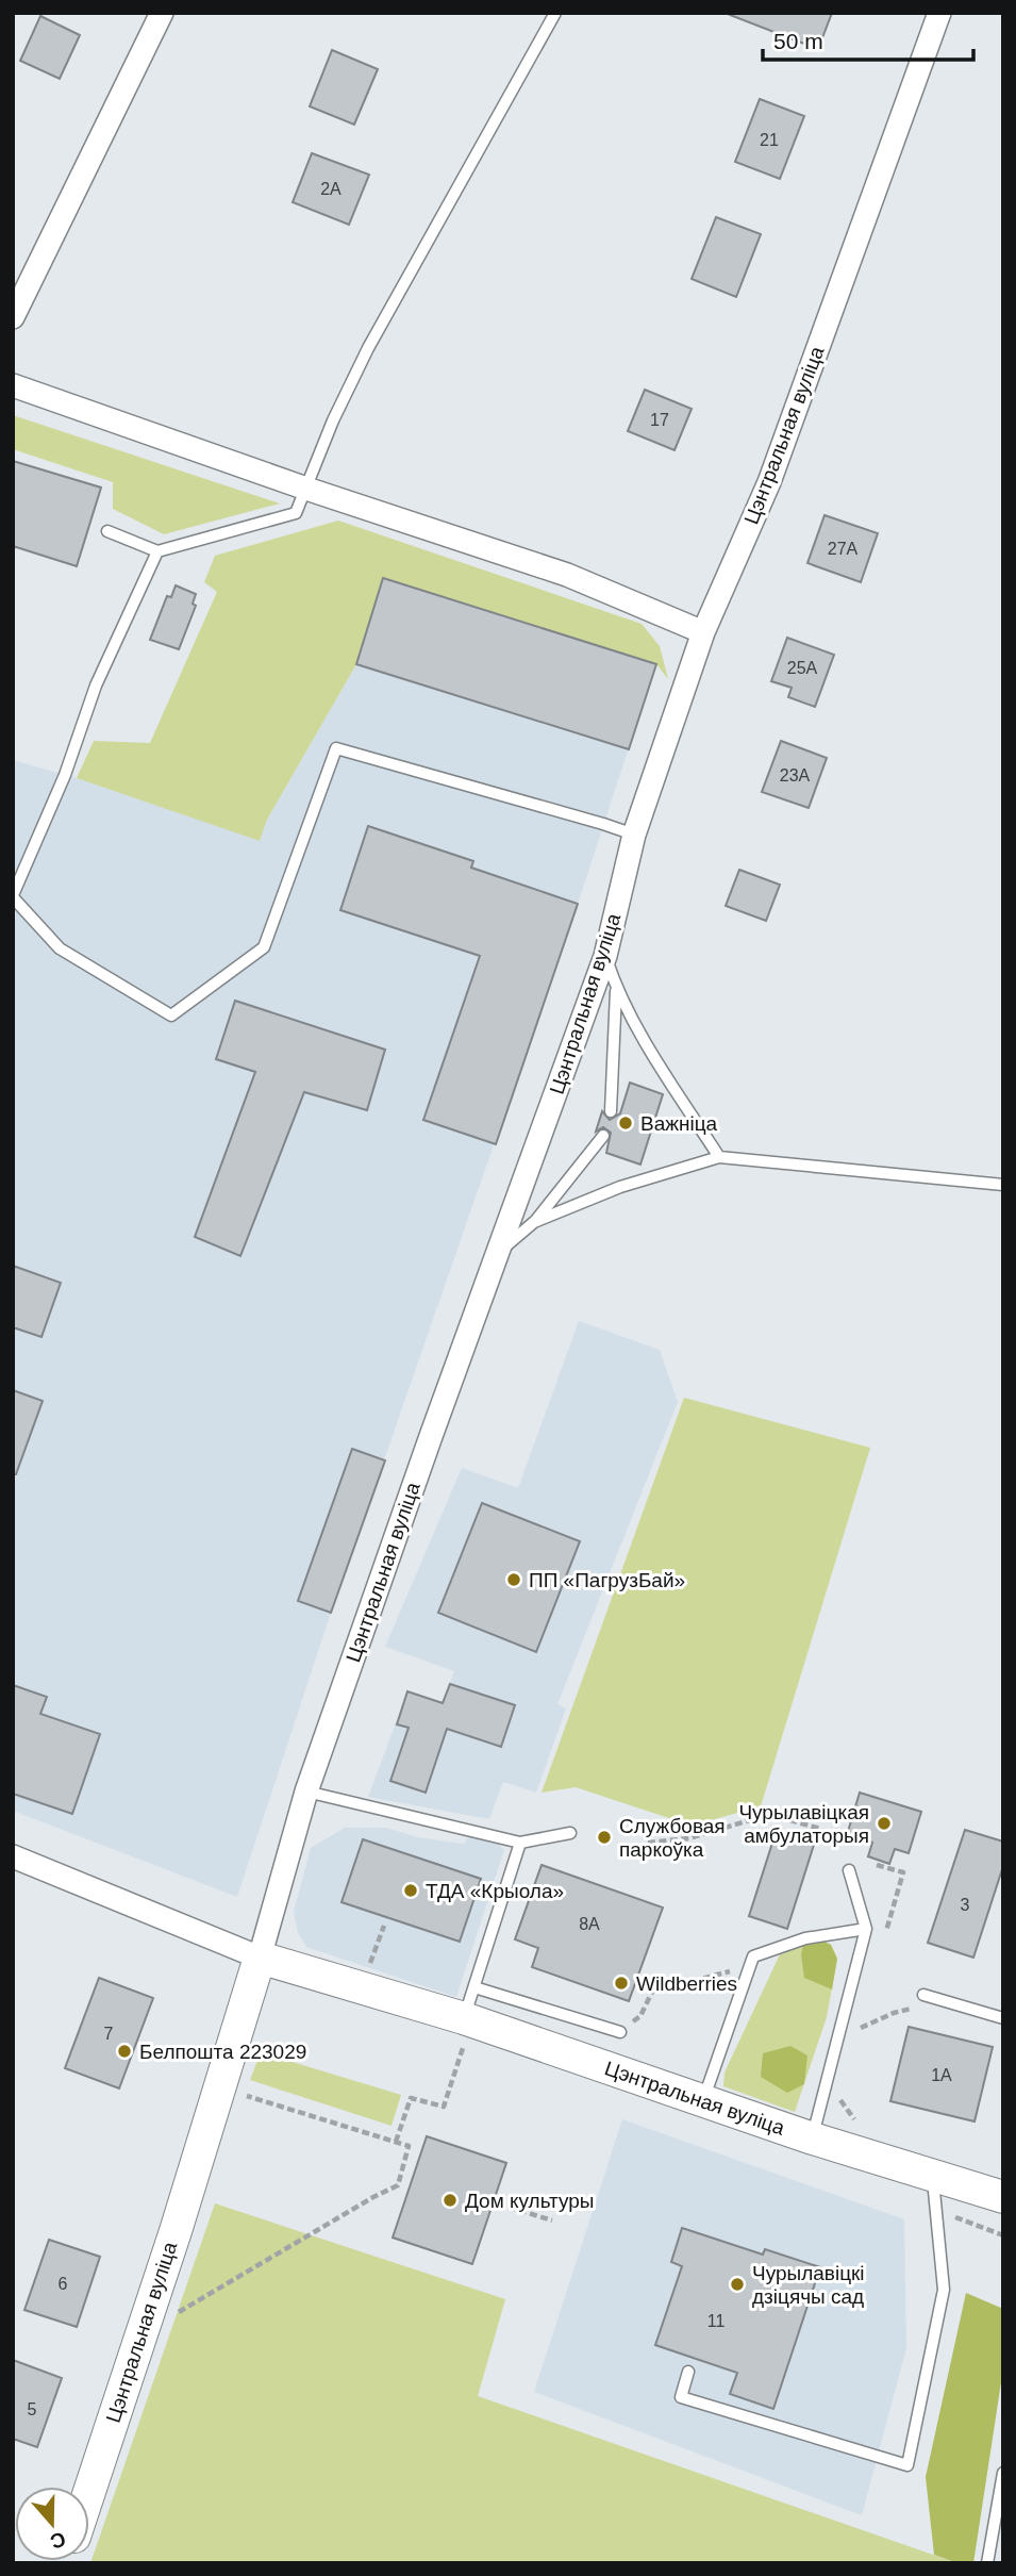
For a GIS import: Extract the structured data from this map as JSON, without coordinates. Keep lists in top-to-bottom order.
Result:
{
  "streets": {
    "street": ["Цэнтральная вуліца"]
  },
  "places": [
    "Важніца",
    "ПП «ПагрузБай»",
    "Чурылавіцкая амбулаторыя",
    "Службовая паркоўка",
    "ТДА «Крыола»",
    "Wildberries",
    "Белпошта 223029",
    "Дом культуры",
    "Чурылавіцкі дзіцячы сад"
  ],
  "house_numbers": [
    "21",
    "2А",
    "17",
    "27А",
    "25А",
    "23А",
    "3",
    "8А",
    "7",
    "1А",
    "6",
    "11",
    "5"
  ],
  "scale_bar": "50 m",
  "north": "bottom"
}
